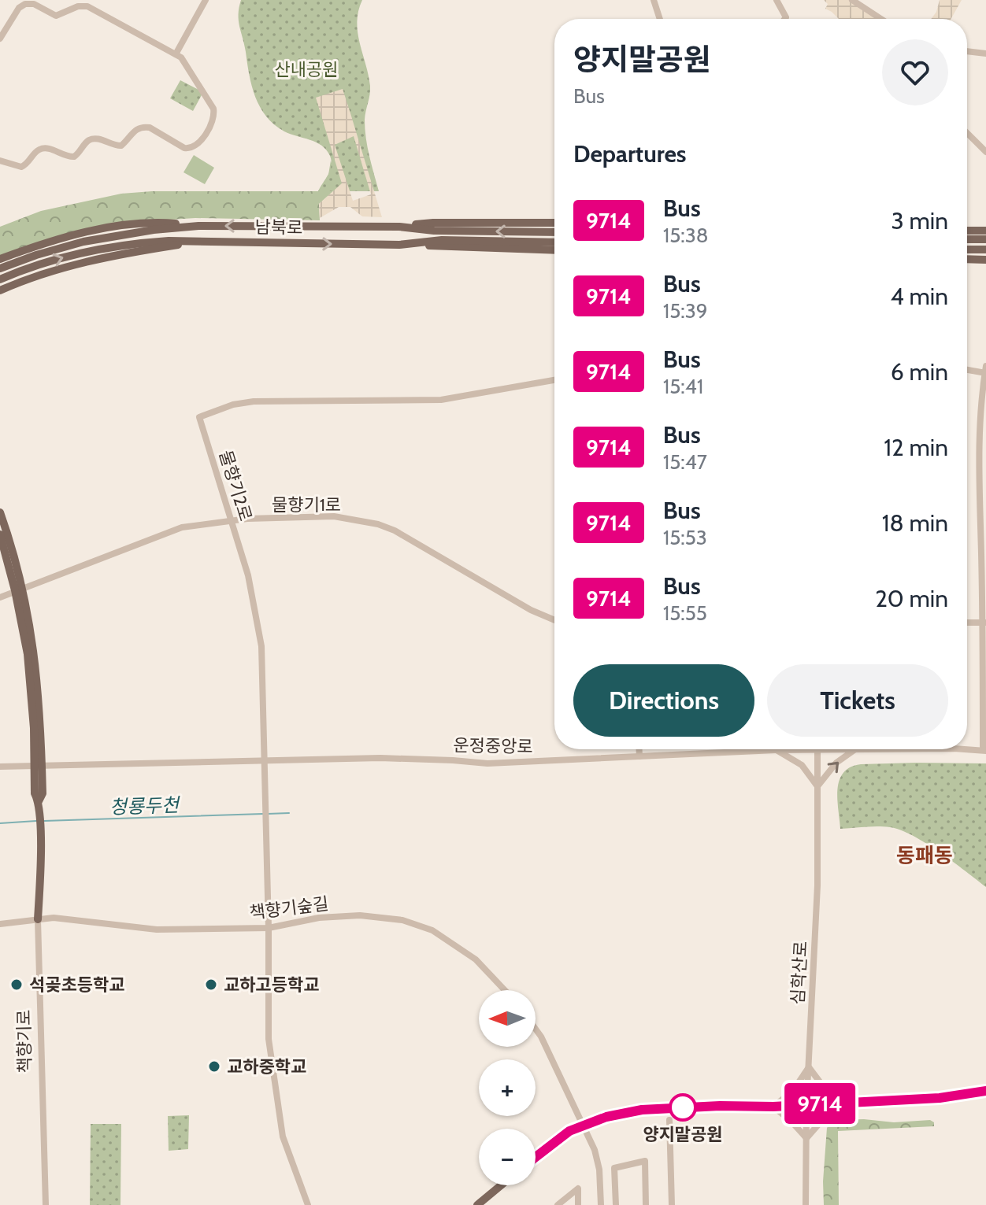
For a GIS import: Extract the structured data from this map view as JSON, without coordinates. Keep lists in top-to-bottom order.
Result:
{
  "streets": {
    "main road": ["남북로", "책향기로"],
    "street": [
      "물향기2로",
      "물향기1로",
      "운정중앙로",
      "책향기숲길",
      "심학산로"
    ]
  },
  "crossings": [
    ["물향기2로", "물향기1로"],
    ["물향기2로", "운정중앙로"],
    ["물향기2로", "책향기숲길"],
    ["물향기1로", "책향기로"],
    ["운정중앙로", "책향기로"],
    ["책향기숲길", "책향기로"]
  ],
  "districts": ["동패동"],
  "water": ["청룡두천"],
  "parks": ["산내공원"],
  "places": [
    "석곶초등학교",
    "교하고등학교",
    "교하중학교",
    "양지말공원"
  ],
  "lines": ["bus line 9714"],
  "north": "left",
  "page": {
    "on_map": "9714",
    "heading": [
      ["양지말공원", "Bus"],
      "Departures"
    ],
    "list": [
      {
        "mark": "9714",
        "name": "Bus",
        "note": "15:38",
        "value": "3 min"
      },
      {
        "mark": "9714",
        "name": "Bus",
        "note": "15:39",
        "value": "4 min"
      },
      {
        "mark": "9714",
        "name": "Bus",
        "note": "15:41",
        "value": "6 min"
      },
      {
        "mark": "9714",
        "name": "Bus",
        "note": "15:47",
        "value": "12 min"
      },
      {
        "mark": "9714",
        "name": "Bus",
        "note": "15:53",
        "value": "18 min"
      },
      {
        "mark": "9714",
        "name": "Bus",
        "note": "15:55",
        "value": "20 min"
      }
    ],
    "buttons": ["Directions", "Tickets"],
    "map_buttons": ["+", "−"]
  }
}
